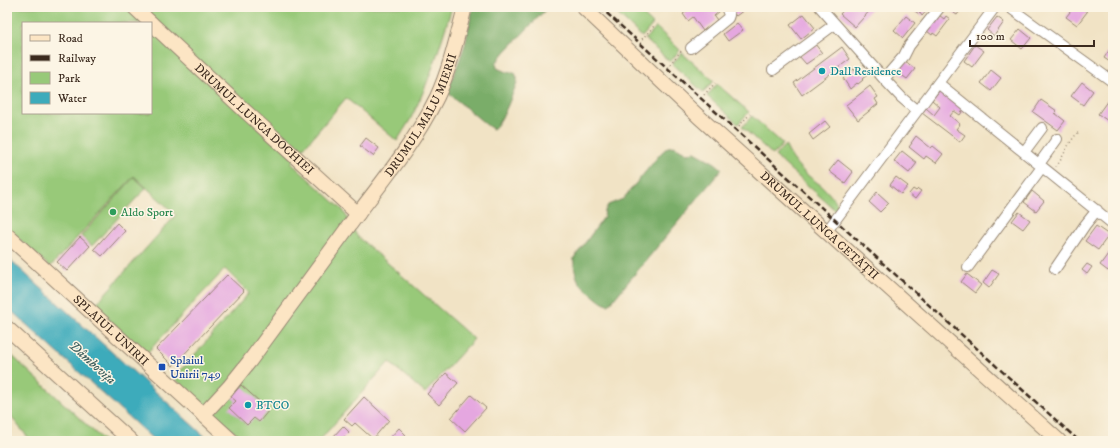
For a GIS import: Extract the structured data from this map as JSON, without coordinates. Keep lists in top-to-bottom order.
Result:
{
  "streets": {
    "street": [
      "DRUMUL MALU MIERII",
      "DRUMUL LUNCA DOCHIEI",
      "DRUMUL LUNCA CETĂȚII",
      "SPLAIUL UNIRII"
    ]
  },
  "crossings": [
    ["DRUMUL MALU MIERII", "DRUMUL LUNCA DOCHIEI"],
    ["DRUMUL MALU MIERII", "SPLAIUL UNIRII"]
  ],
  "water": ["Dâmbovița"],
  "places": {
    "other": ["Dall Residence", "Aldo Sport", "BTCO"],
    "transit": ["Splaiul Unirii 749"]
  },
  "legend": [
    "Road",
    "Railway",
    "Park",
    "Water"
  ],
  "scale_bar": "100 m"
}
